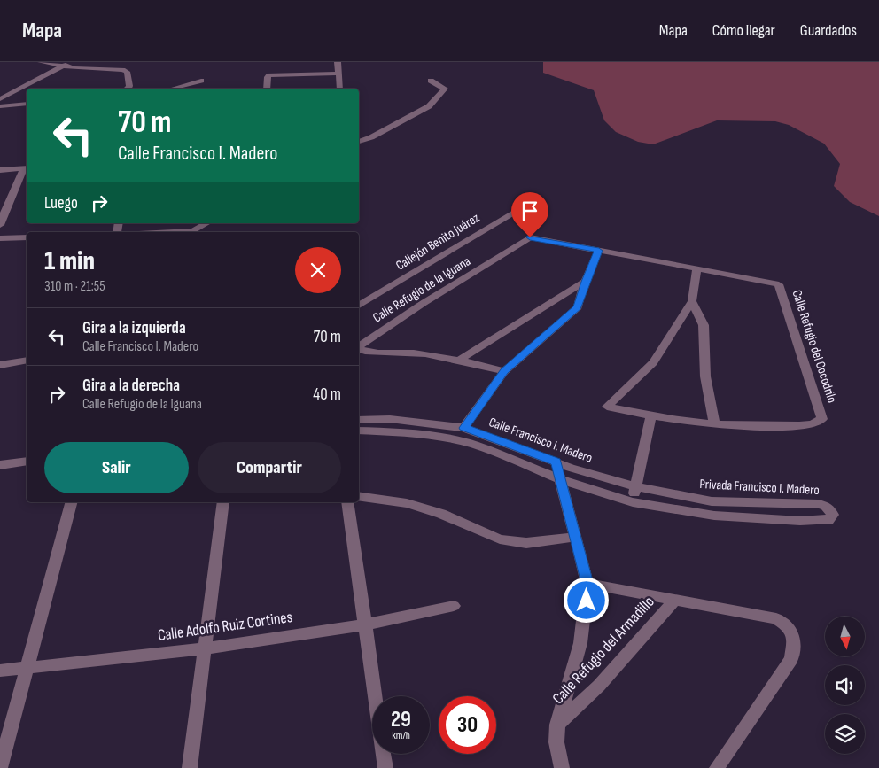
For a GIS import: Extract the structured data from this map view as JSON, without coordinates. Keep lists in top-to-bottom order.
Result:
{
  "streets": {
    "street": [
      "Callejón Benito Juárez",
      "Calle Refugio de la Iguana",
      "Calle Refugio del Cocodrilo",
      "Calle Francisco I. Madero",
      "Privada Francisco I. Madero",
      "Calle Adolfo Ruiz Cortines",
      "Calle Refugio del Armadillo"
    ]
  },
  "crossings": [
    ["Calle Refugio de la Iguana", "Calle Refugio del Cocodrilo"],
    ["Calle Francisco I. Madero", "Privada Francisco I. Madero"],
    ["Calle Francisco I. Madero", "Calle Refugio del Armadillo"]
  ],
  "north": "bottom",
  "page": {
    "header": "Mapa",
    "nav": ["Mapa", "Cómo llegar", "Guardados"],
    "turn": ["70 m", "Calle Francisco I. Madero"],
    "then": "Luego",
    "heading": ["1 min", "310 m · 21:55"],
    "list": [
      {
        "name": "Gira a la izquierda",
        "note": "Calle Francisco I. Madero",
        "value": "70 m"
      },
      {
        "name": "Gira a la derecha",
        "note": "Calle Refugio de la Iguana",
        "value": "40 m"
      }
    ],
    "buttons": ["Salir", "Compartir"],
    "speed": "29 km/h",
    "limit": "30"
  }
}
